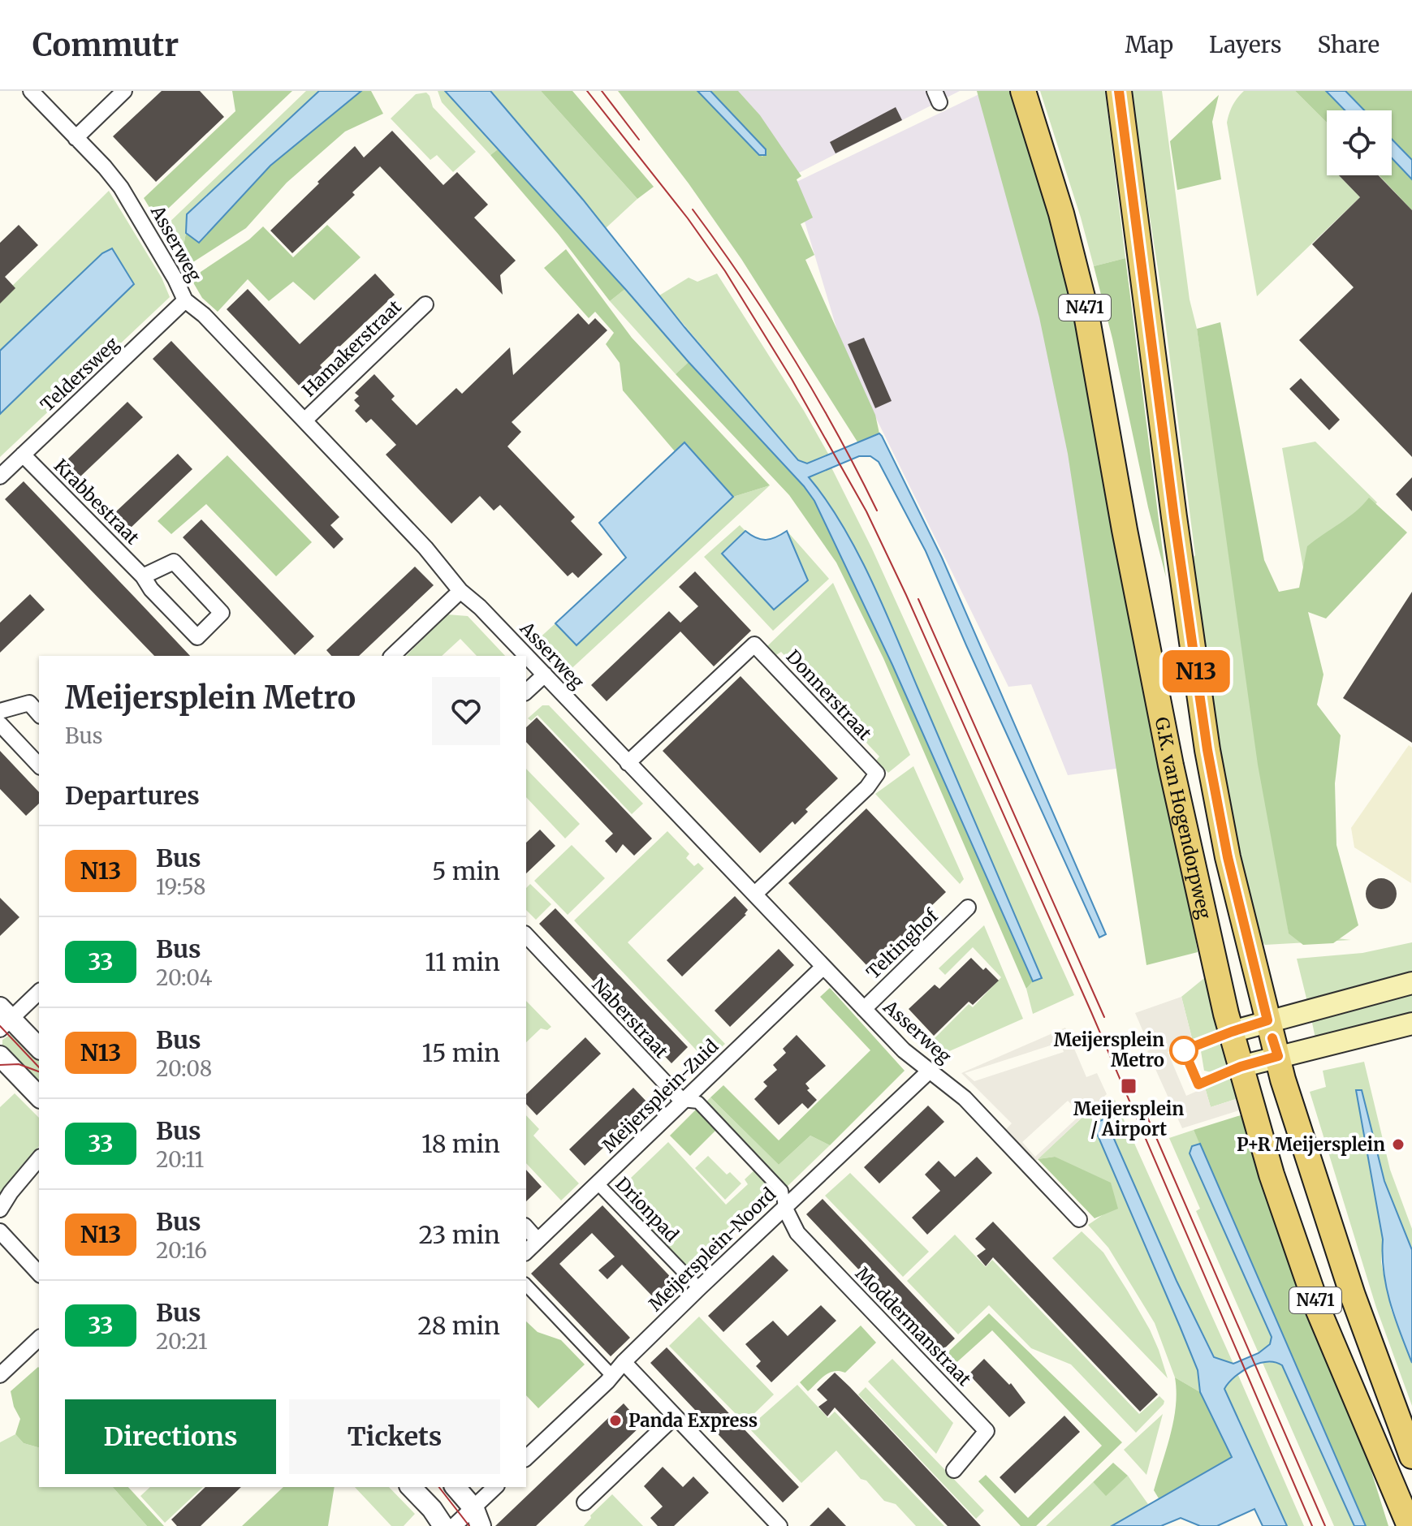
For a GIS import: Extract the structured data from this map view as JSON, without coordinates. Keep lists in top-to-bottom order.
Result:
{
  "streets": {
    "main road": ["N471", "G.K. van Hogendorpweg"],
    "street": [
      "Asserweg",
      "Hamakerstraat",
      "Teldersweg",
      "Krabbestraat",
      "Donnerstraat",
      "Teltinghof",
      "Naberstraat",
      "Meijersplein-Zuid",
      "Drionpad",
      "Meijersplein-Noord",
      "Moddermanstraat"
    ]
  },
  "crossings": [
    ["Asserweg", "Hamakerstraat"],
    ["Asserweg", "Teldersweg"],
    ["Asserweg", "Donnerstraat"],
    ["Asserweg", "Teltinghof"],
    ["Asserweg", "Meijersplein-Zuid"],
    ["Asserweg", "Meijersplein-Noord"],
    ["Teldersweg", "Krabbestraat"],
    ["Naberstraat", "Meijersplein-Zuid"],
    ["Naberstraat", "Meijersplein-Noord"],
    ["Naberstraat", "Moddermanstraat"],
    ["Meijersplein-Zuid", "Drionpad"],
    ["Drionpad", "Meijersplein-Noord"],
    ["Meijersplein-Noord", "Moddermanstraat"]
  ],
  "places": {
    "other": ["Meijersplein Metro", "P+R Meijersplein", "Panda Express"],
    "transit": ["Meijersplein / Airport"]
  },
  "lines": ["bus line N13"],
  "page": {
    "header": "Commutr",
    "nav": ["Map", "Layers", "Share"],
    "on_map": "N13",
    "heading": [
      ["Meijersplein Metro", "Bus"],
      "Departures"
    ],
    "list": [
      {
        "mark": "N13",
        "name": "Bus",
        "note": "19:58",
        "value": "5 min"
      },
      {
        "mark": "33",
        "name": "Bus",
        "note": "20:04",
        "value": "11 min"
      },
      {
        "mark": "N13",
        "name": "Bus",
        "note": "20:08",
        "value": "15 min"
      },
      {
        "mark": "33",
        "name": "Bus",
        "note": "20:11",
        "value": "18 min"
      },
      {
        "mark": "N13",
        "name": "Bus",
        "note": "20:16",
        "value": "23 min"
      },
      {
        "mark": "33",
        "name": "Bus",
        "note": "20:21",
        "value": "28 min"
      }
    ],
    "buttons": ["Directions", "Tickets"]
  }
}
